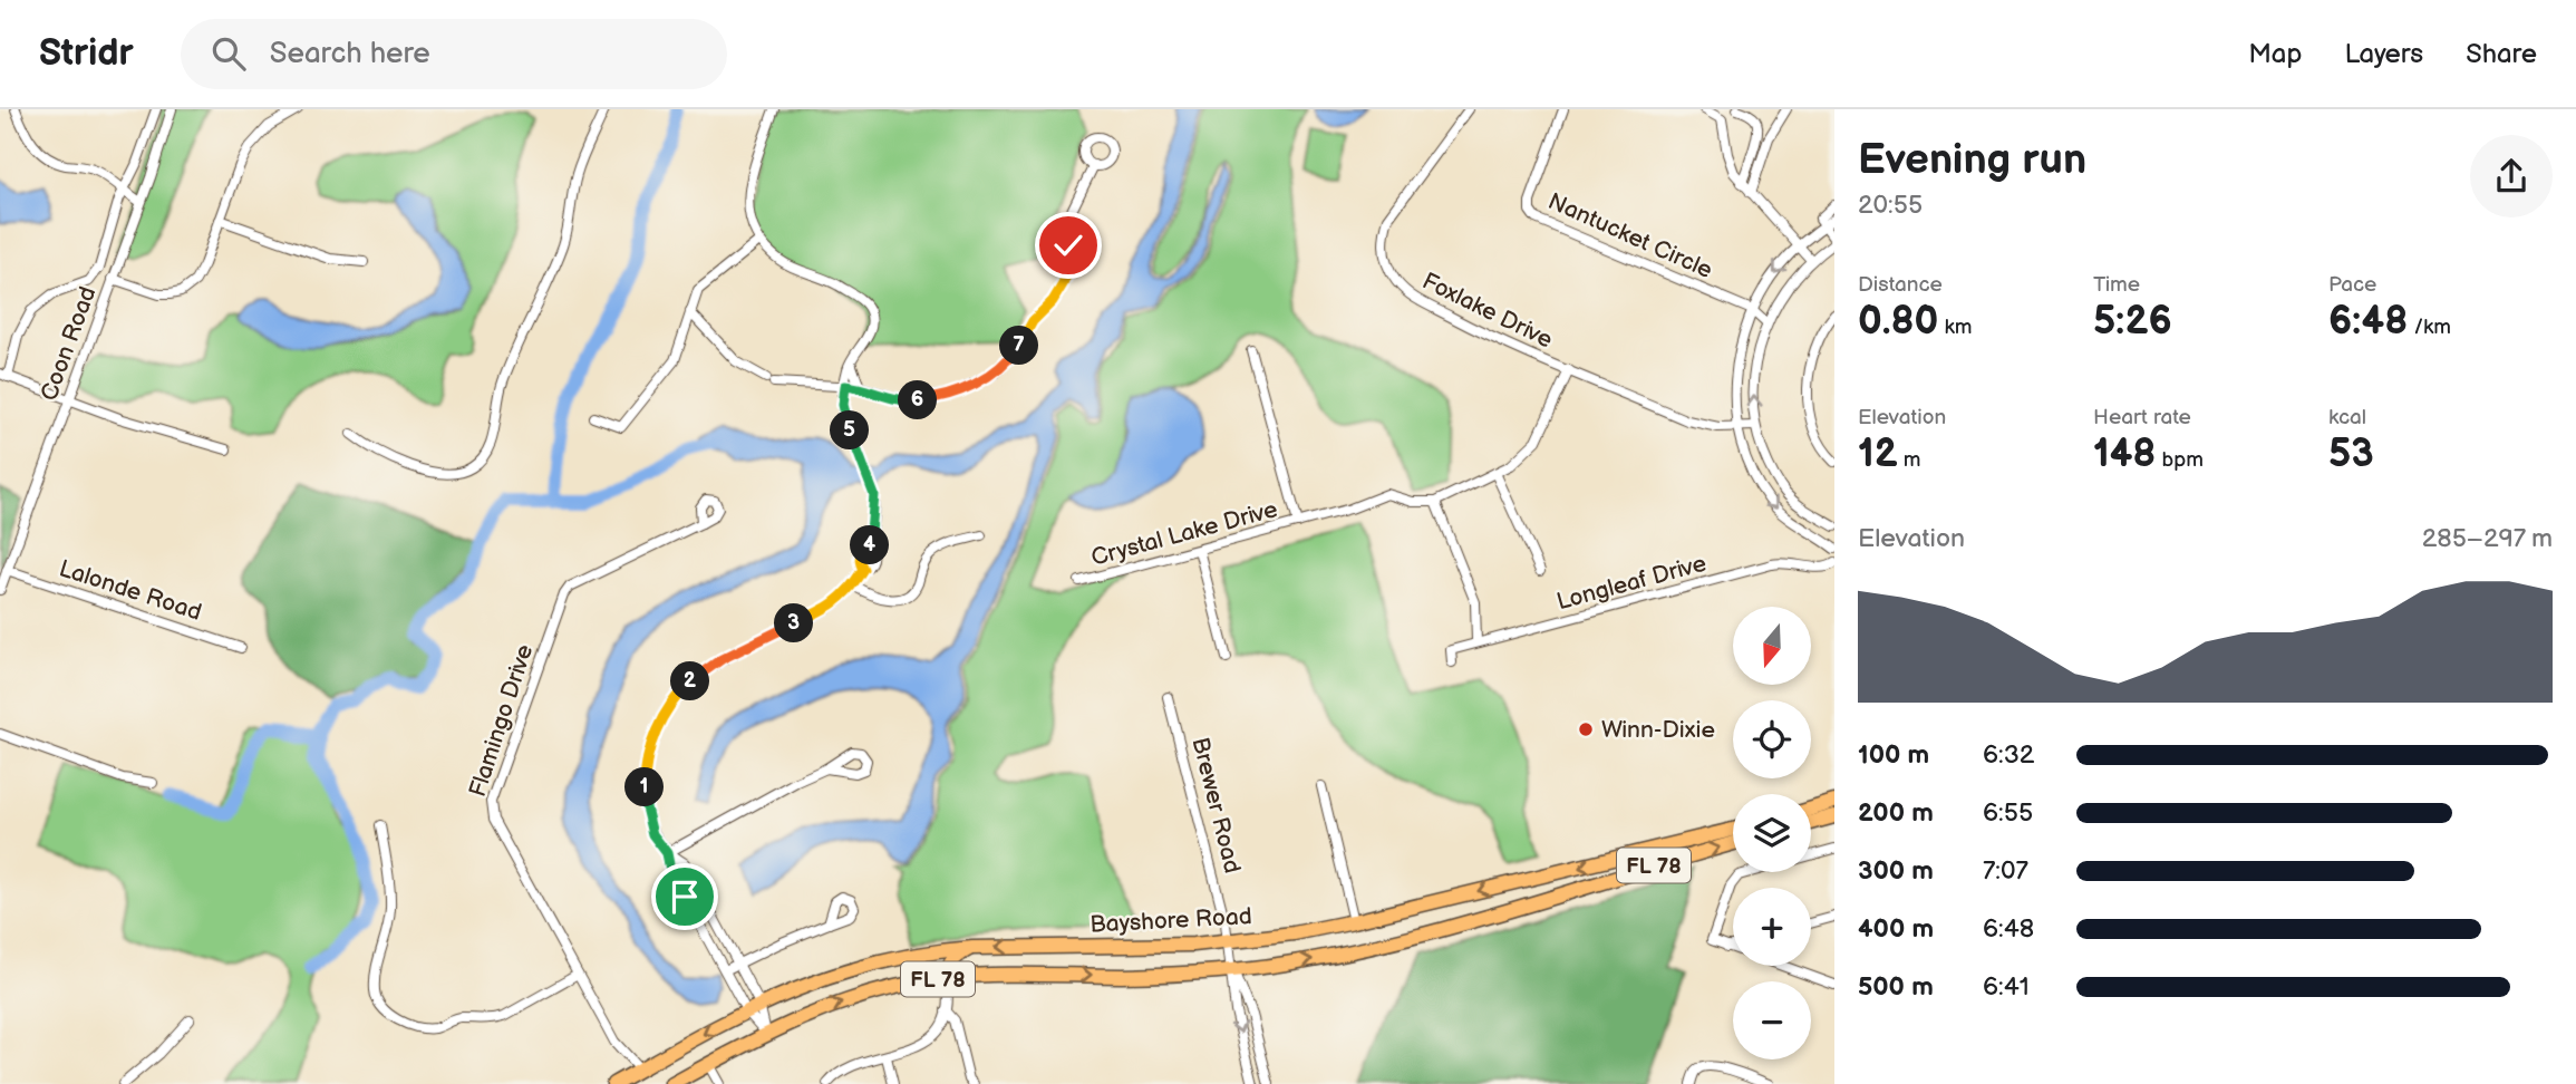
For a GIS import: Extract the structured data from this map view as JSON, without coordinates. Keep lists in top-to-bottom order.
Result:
{
  "streets": {
    "main road": ["FL 78", "Bayshore Road"],
    "street": [
      "Nantucket Circle",
      "Foxlake Drive",
      "Coon Road",
      "Crystal Lake Drive",
      "Longleaf Drive",
      "Lalonde Road",
      "Flamingo Drive",
      "Brewer Road"
    ]
  },
  "crossings": [
    ["Coon Road", "Lalonde Road"],
    ["Flamingo Drive", "Bayshore Road"],
    ["Brewer Road", "FL 78"],
    ["Brewer Road", "Bayshore Road"]
  ],
  "places": ["Winn-Dixie"],
  "north": "bottom",
  "page": {
    "header": "Stridr",
    "search": "Search here",
    "nav": ["Map", "Layers", "Share"],
    "heading": ["Evening run", "20:55"],
    "stats": [
      ["Distance", "0.80 km"],
      ["Time", "5:26"],
      ["Pace", "6:48 /km"],
      ["Elevation", "12 m"],
      ["Heart rate", "148 bpm"],
      ["kcal", "53"]
    ],
    "pins": [
      "7",
      "6",
      "5",
      "4",
      "3",
      "2",
      "1"
    ],
    "chart": ["Elevation", "285–297 m"],
    "map_buttons": ["+", "−"],
    "list": [
      {
        "name": "100 m",
        "note": "6:32"
      },
      {
        "name": "200 m",
        "note": "6:55"
      },
      {
        "name": "300 m",
        "note": "7:07"
      },
      {
        "name": "400 m",
        "note": "6:48"
      },
      {
        "name": "500 m",
        "note": "6:41"
      }
    ]
  }
}
